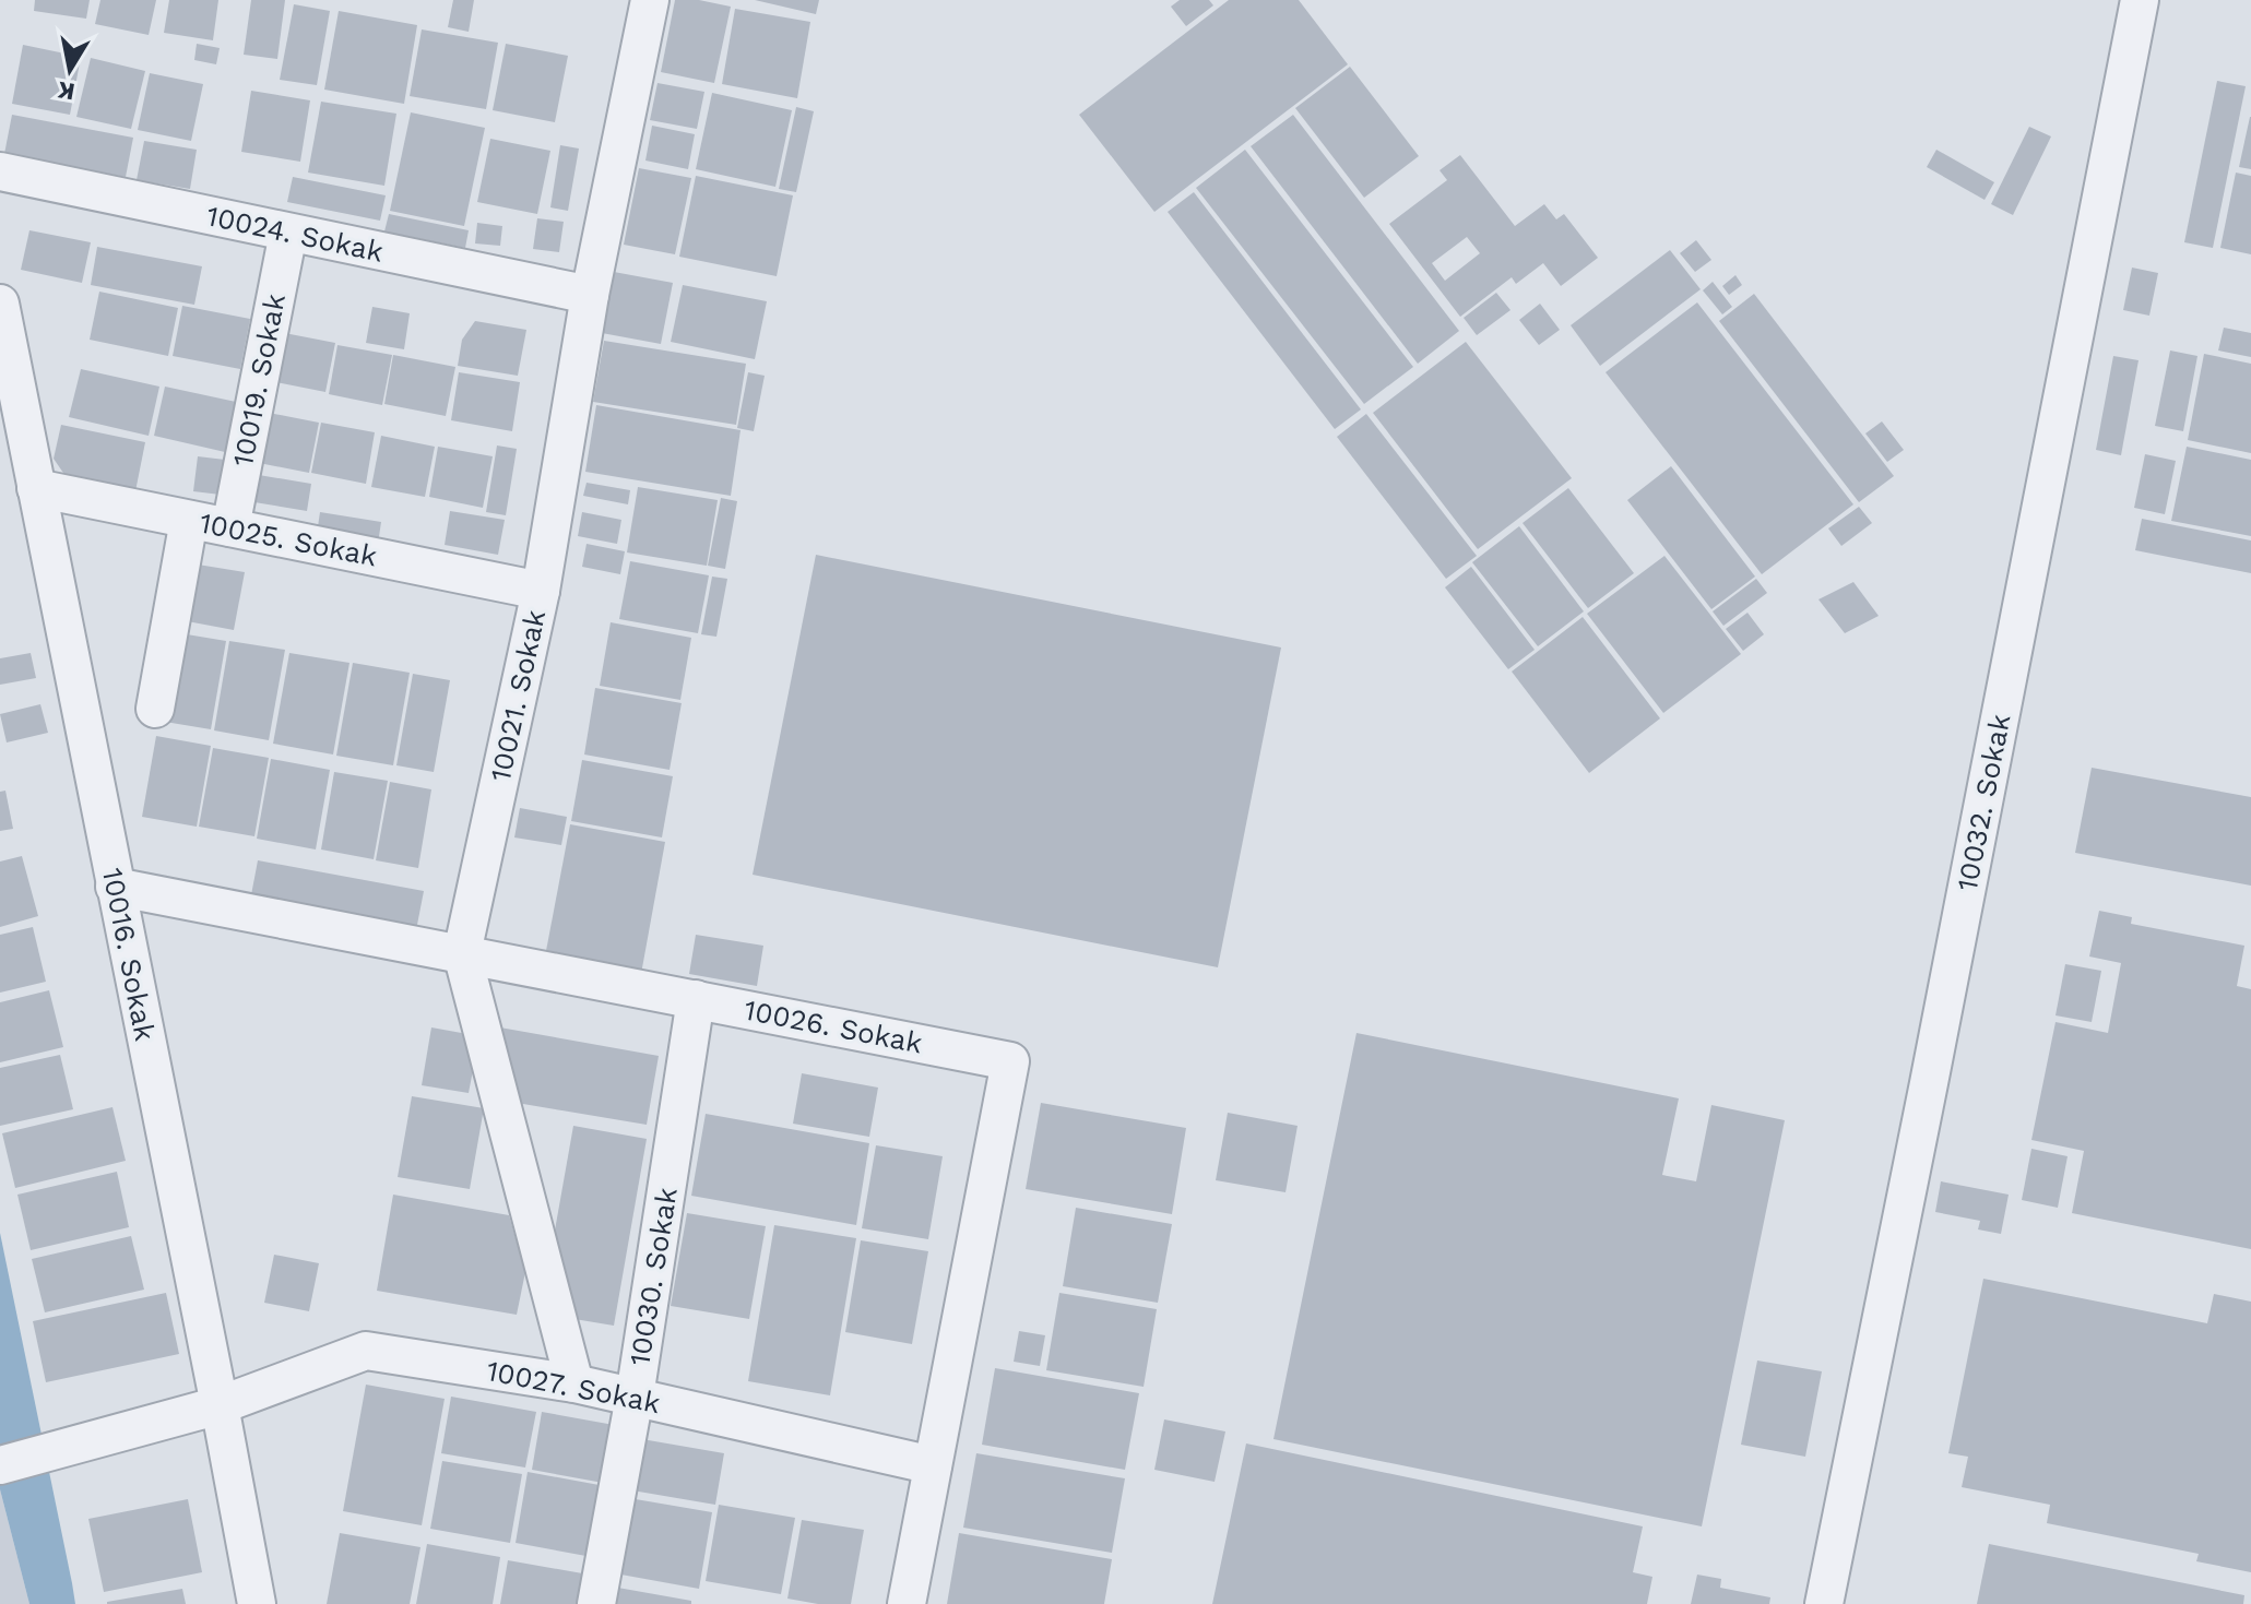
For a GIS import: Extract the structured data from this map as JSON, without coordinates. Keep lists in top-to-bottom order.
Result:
{
  "streets": {
    "street": [
      "10024. Sokak",
      "10019. Sokak",
      "10025. Sokak",
      "10021. Sokak",
      "10032. Sokak",
      "10016. Sokak",
      "10026. Sokak",
      "10030. Sokak",
      "10027. Sokak"
    ]
  },
  "crossings": [
    ["10024. Sokak", "10019. Sokak"],
    ["10024. Sokak", "10021. Sokak"],
    ["10019. Sokak", "10025. Sokak"],
    ["10025. Sokak", "10021. Sokak"],
    ["10025. Sokak", "10016. Sokak"],
    ["10021. Sokak", "10026. Sokak"],
    ["10021. Sokak", "10027. Sokak"],
    ["10016. Sokak", "10026. Sokak"],
    ["10016. Sokak", "10027. Sokak"],
    ["10026. Sokak", "10030. Sokak"],
    ["10026. Sokak", "10027. Sokak"],
    ["10030. Sokak", "10027. Sokak"]
  ],
  "north": "bottom"
}
